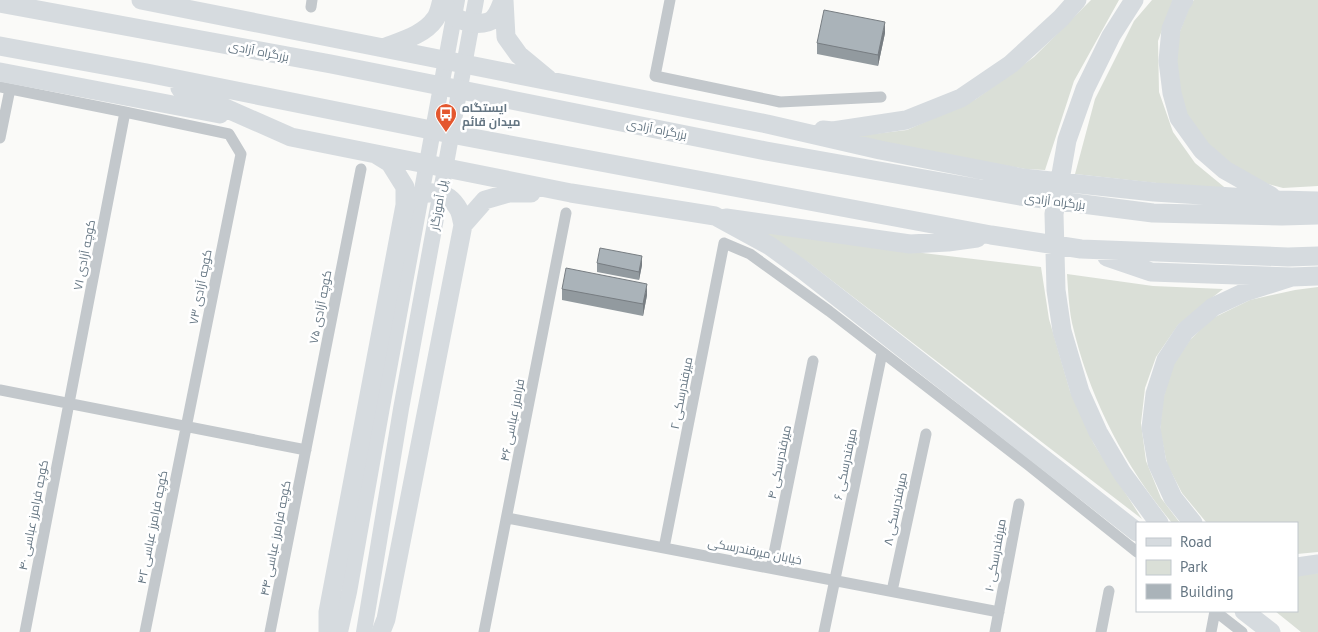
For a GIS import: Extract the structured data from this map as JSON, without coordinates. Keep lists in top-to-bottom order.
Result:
{
  "streets": {
    "highway": ["بزرگراه آزادی"],
    "main road": ["پل آموزگار"],
    "street": [
      "کوچه آزادی ۷۱",
      "کوچه آزادی ۷۳",
      "کوچه آزادی ۷۵",
      "میرفندرسکی ۲",
      "فرامرز عباسی ۴۶",
      "میرفندرسکی ۴",
      "میرفندرسکی ۶",
      "میرفندرسکی ۸",
      "کوچه فرامرز عباسی ۴۰",
      "کوچه فرامرز عباسی ۴۲",
      "کوچه فرامرز عباسی ۴۴",
      "خیابان میرفندرسکی",
      "میرفندرسکی ۱۰"
    ]
  },
  "crossings": [
    ["کوچه آزادی ۷۱", "کوچه آزادی ۷۳"],
    ["کوچه آزادی ۷۱", "کوچه فرامرز عباسی ۴۰"],
    ["کوچه آزادی ۷۳", "کوچه فرامرز عباسی ۴۲"],
    ["کوچه آزادی ۷۵", "کوچه فرامرز عباسی ۴۴"],
    ["میرفندرسکی ۲", "میرفندرسکی ۶"],
    ["میرفندرسکی ۲", "خیابان میرفندرسکی"],
    ["فرامرز عباسی ۴۶", "خیابان میرفندرسکی"],
    ["میرفندرسکی ۴", "خیابان میرفندرسکی"],
    ["میرفندرسکی ۶", "خیابان میرفندرسکی"],
    ["میرفندرسکی ۸", "خیابان میرفندرسکی"],
    ["خیابان میرفندرسکی", "میرفندرسکی ۱۰"]
  ],
  "places": {
    "bus stop": ["ایستگاه میدان قائم"]
  },
  "legend": ["Road", "Park", "Building"]
}
